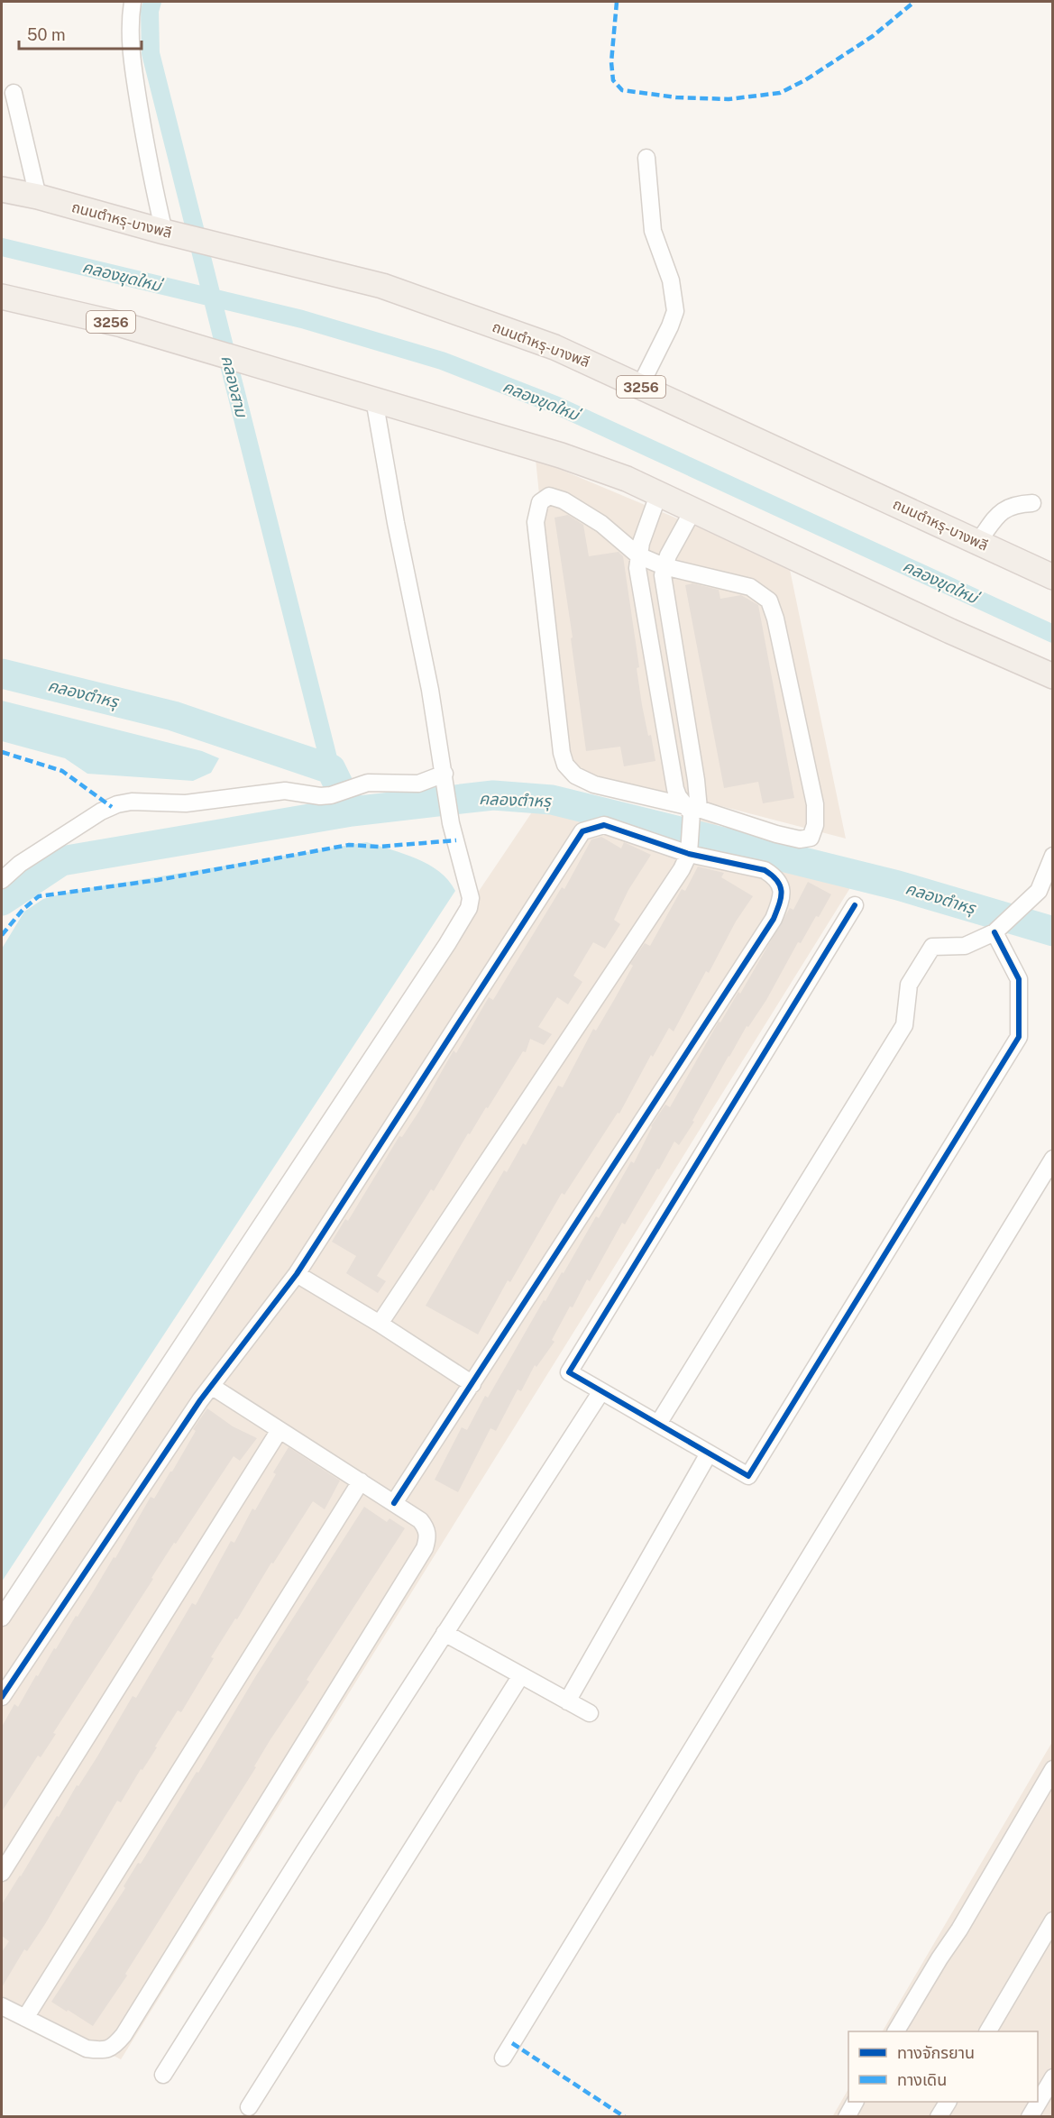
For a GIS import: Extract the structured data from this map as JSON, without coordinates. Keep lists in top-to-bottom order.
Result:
{
  "streets": {
    "main road": ["ถนนตำหรุ-บางพลี", "3256"]
  },
  "water": ["คลองขุดใหม่", "คลองสาม", "คลองตำหรุ"],
  "legend": ["ทางจักรยาน", "ทางเดิน"],
  "scale_bar": "50 m"
}
